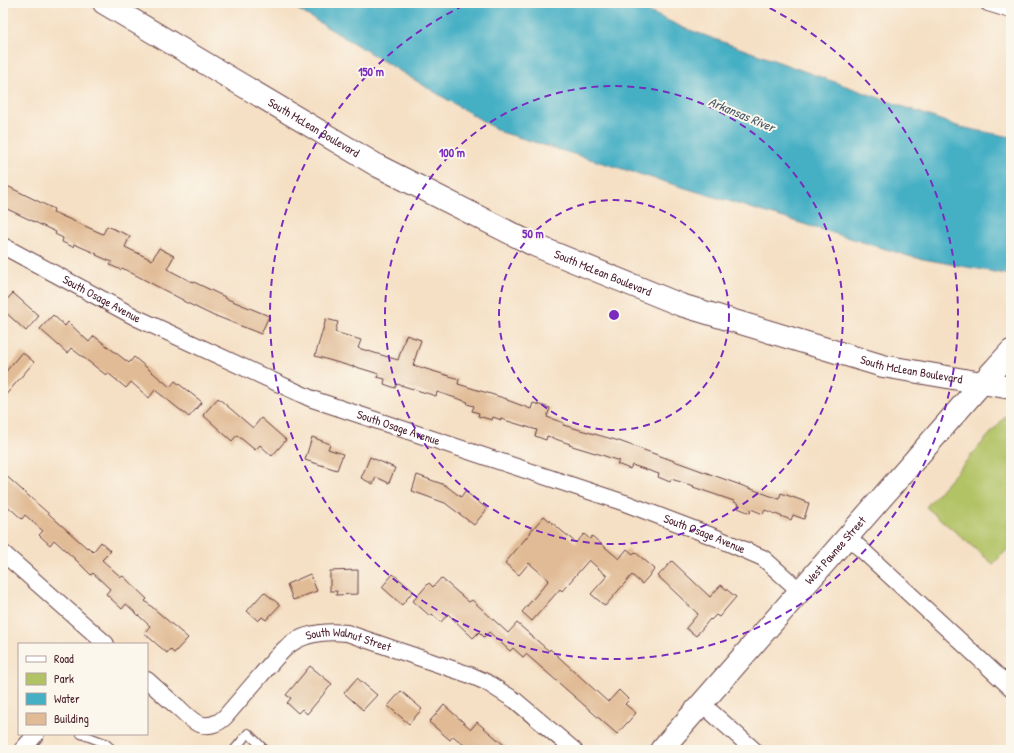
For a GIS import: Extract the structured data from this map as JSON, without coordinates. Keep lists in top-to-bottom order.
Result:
{
  "streets": {
    "main road": ["South McLean Boulevard", "West Pawnee Street"],
    "street": ["South Osage Avenue", "South Walnut Street"]
  },
  "crossings": [
    ["South McLean Boulevard", "West Pawnee Street"],
    ["South Osage Avenue", "West Pawnee Street"]
  ],
  "water": ["Arkansas River"],
  "legend": [
    "Road",
    "Park",
    "Water",
    "Building"
  ],
  "rings": ["150 m", "100 m", "50 m"]
}
